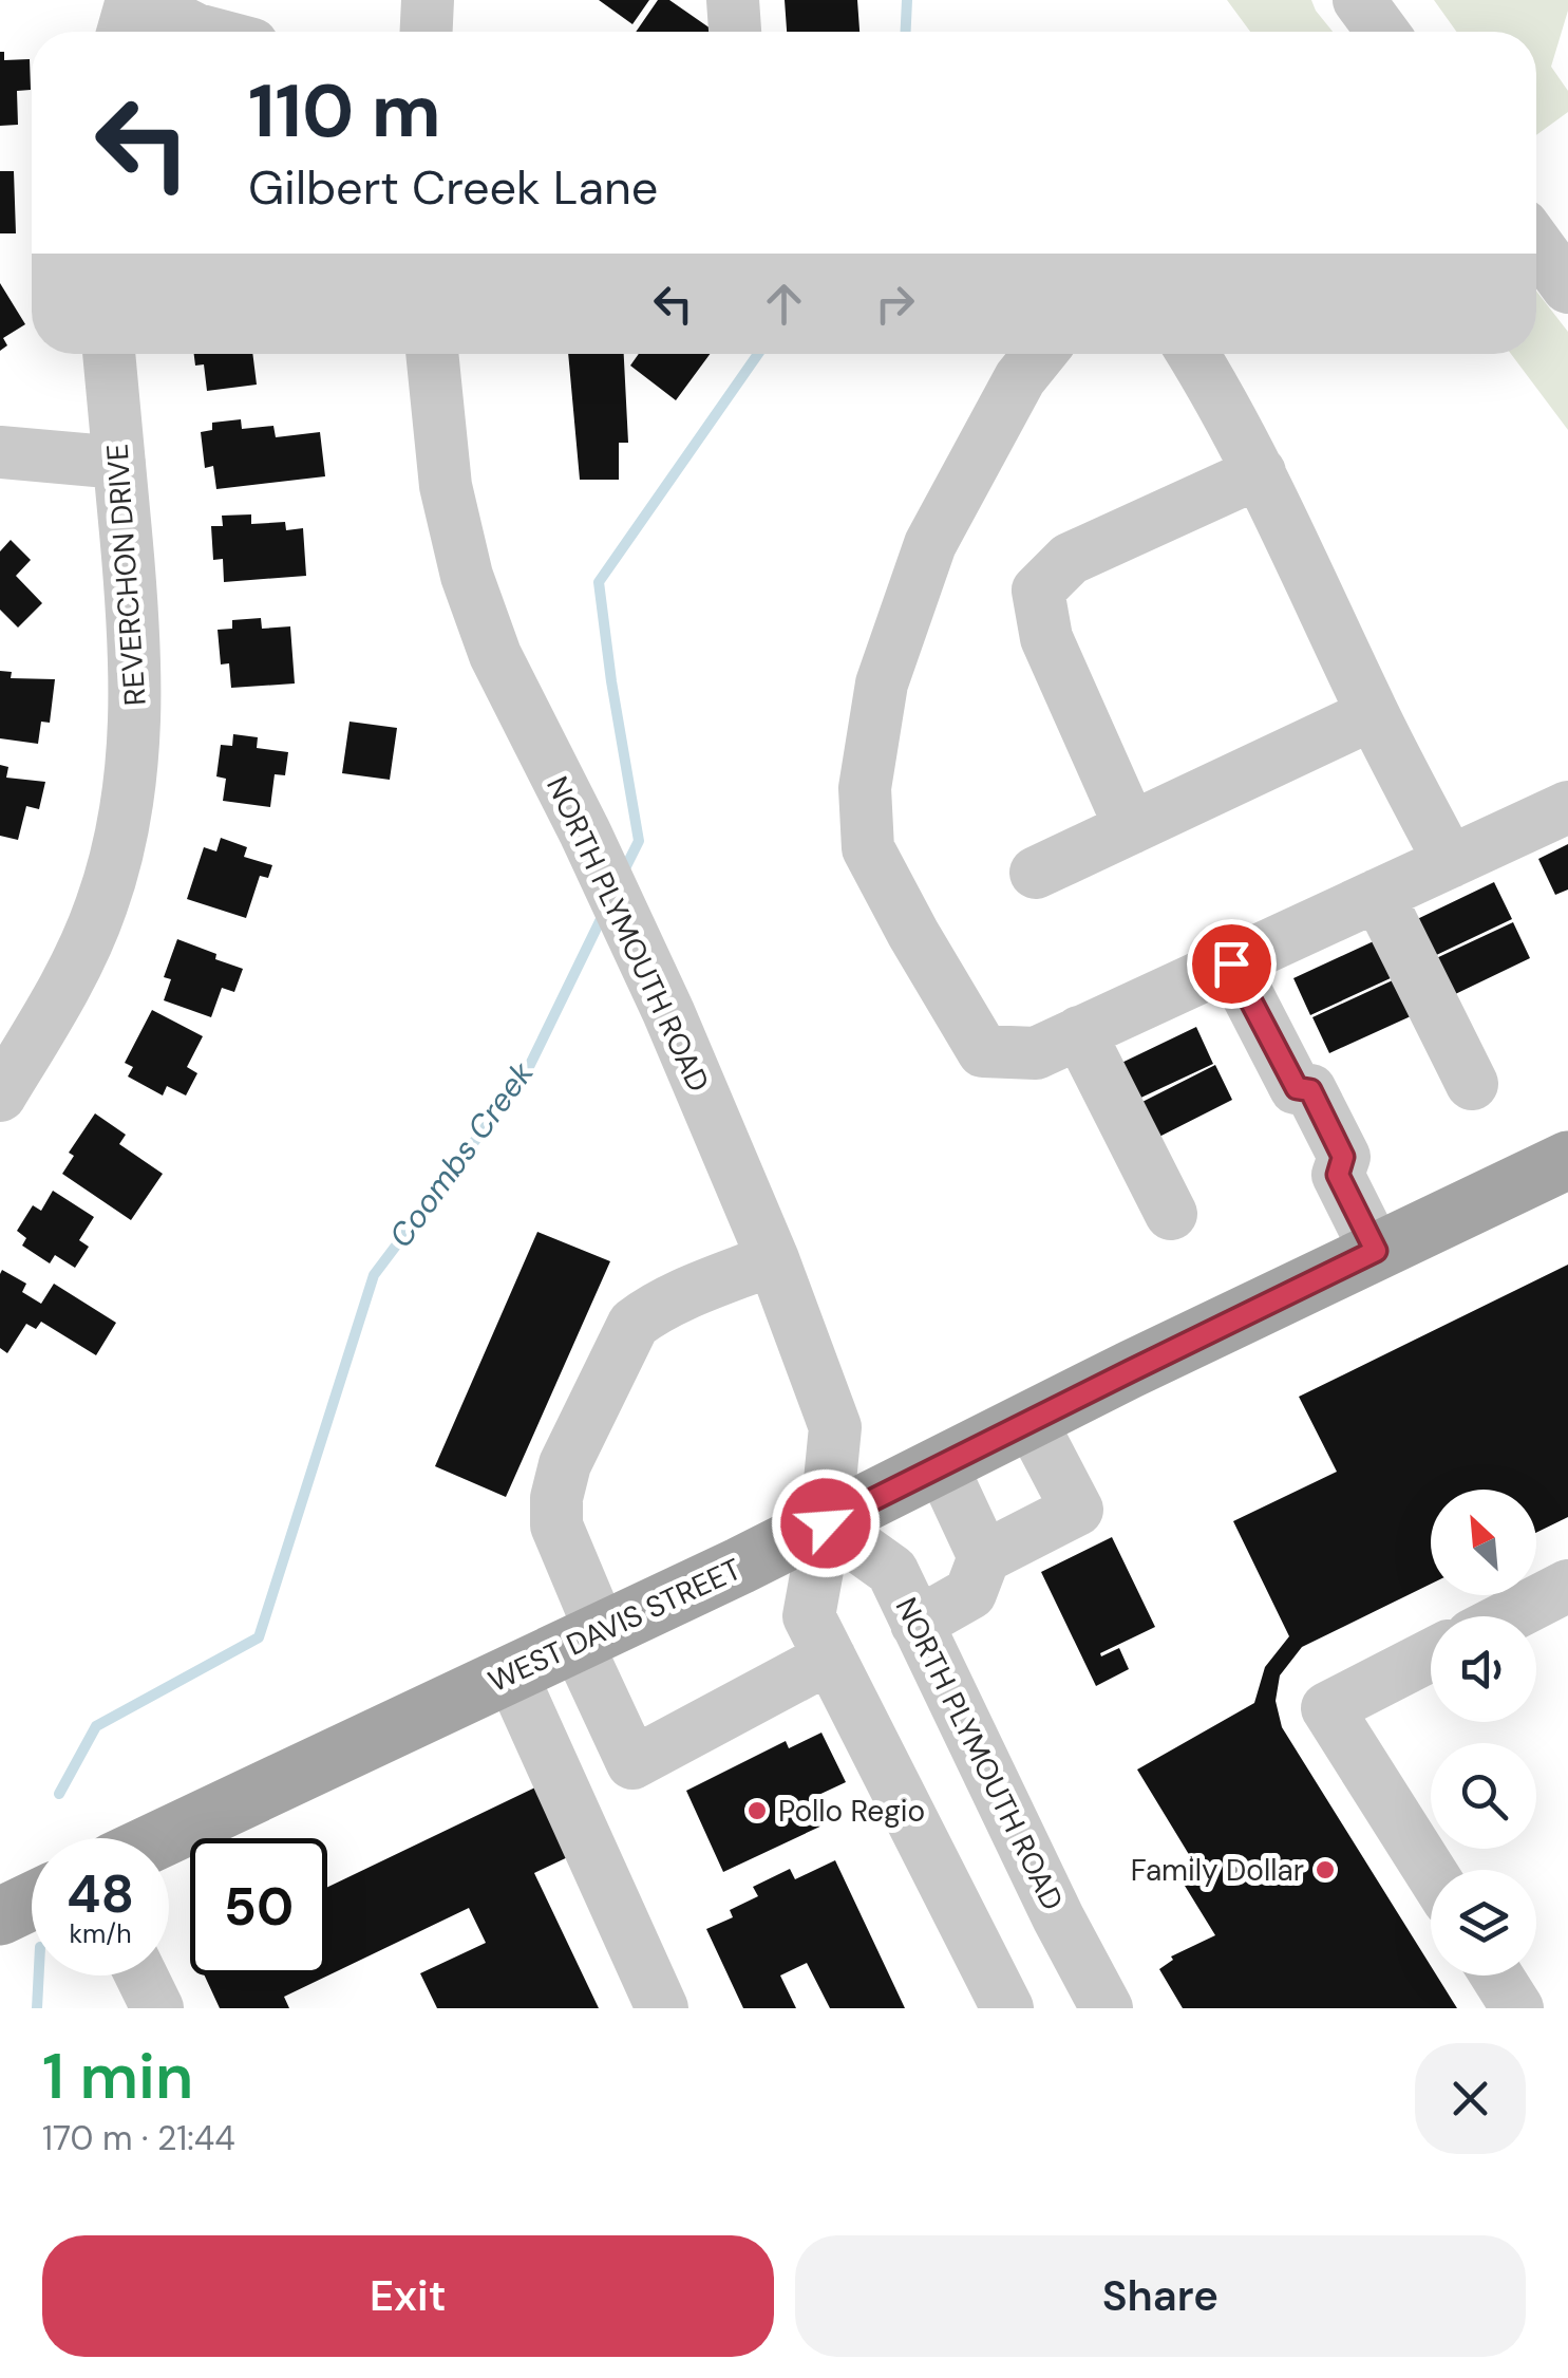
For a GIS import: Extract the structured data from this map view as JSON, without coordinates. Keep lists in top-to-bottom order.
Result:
{
  "streets": {
    "main road": ["WEST DAVIS STREET"],
    "street": ["REVERCHON DRIVE", "NORTH PLYMOUTH ROAD"]
  },
  "crossings": [
    ["NORTH PLYMOUTH ROAD", "WEST DAVIS STREET"]
  ],
  "water": ["Coombs Creek"],
  "places": ["Pollo Regio", "Family Dollar"],
  "north": "top left",
  "page": {
    "turn": ["110 m", "Gilbert Creek Lane"],
    "speed": "48 km/h",
    "limit": "50",
    "heading": ["1 min", "170 m · 21:44"],
    "buttons": ["Exit", "Share"]
  }
}
